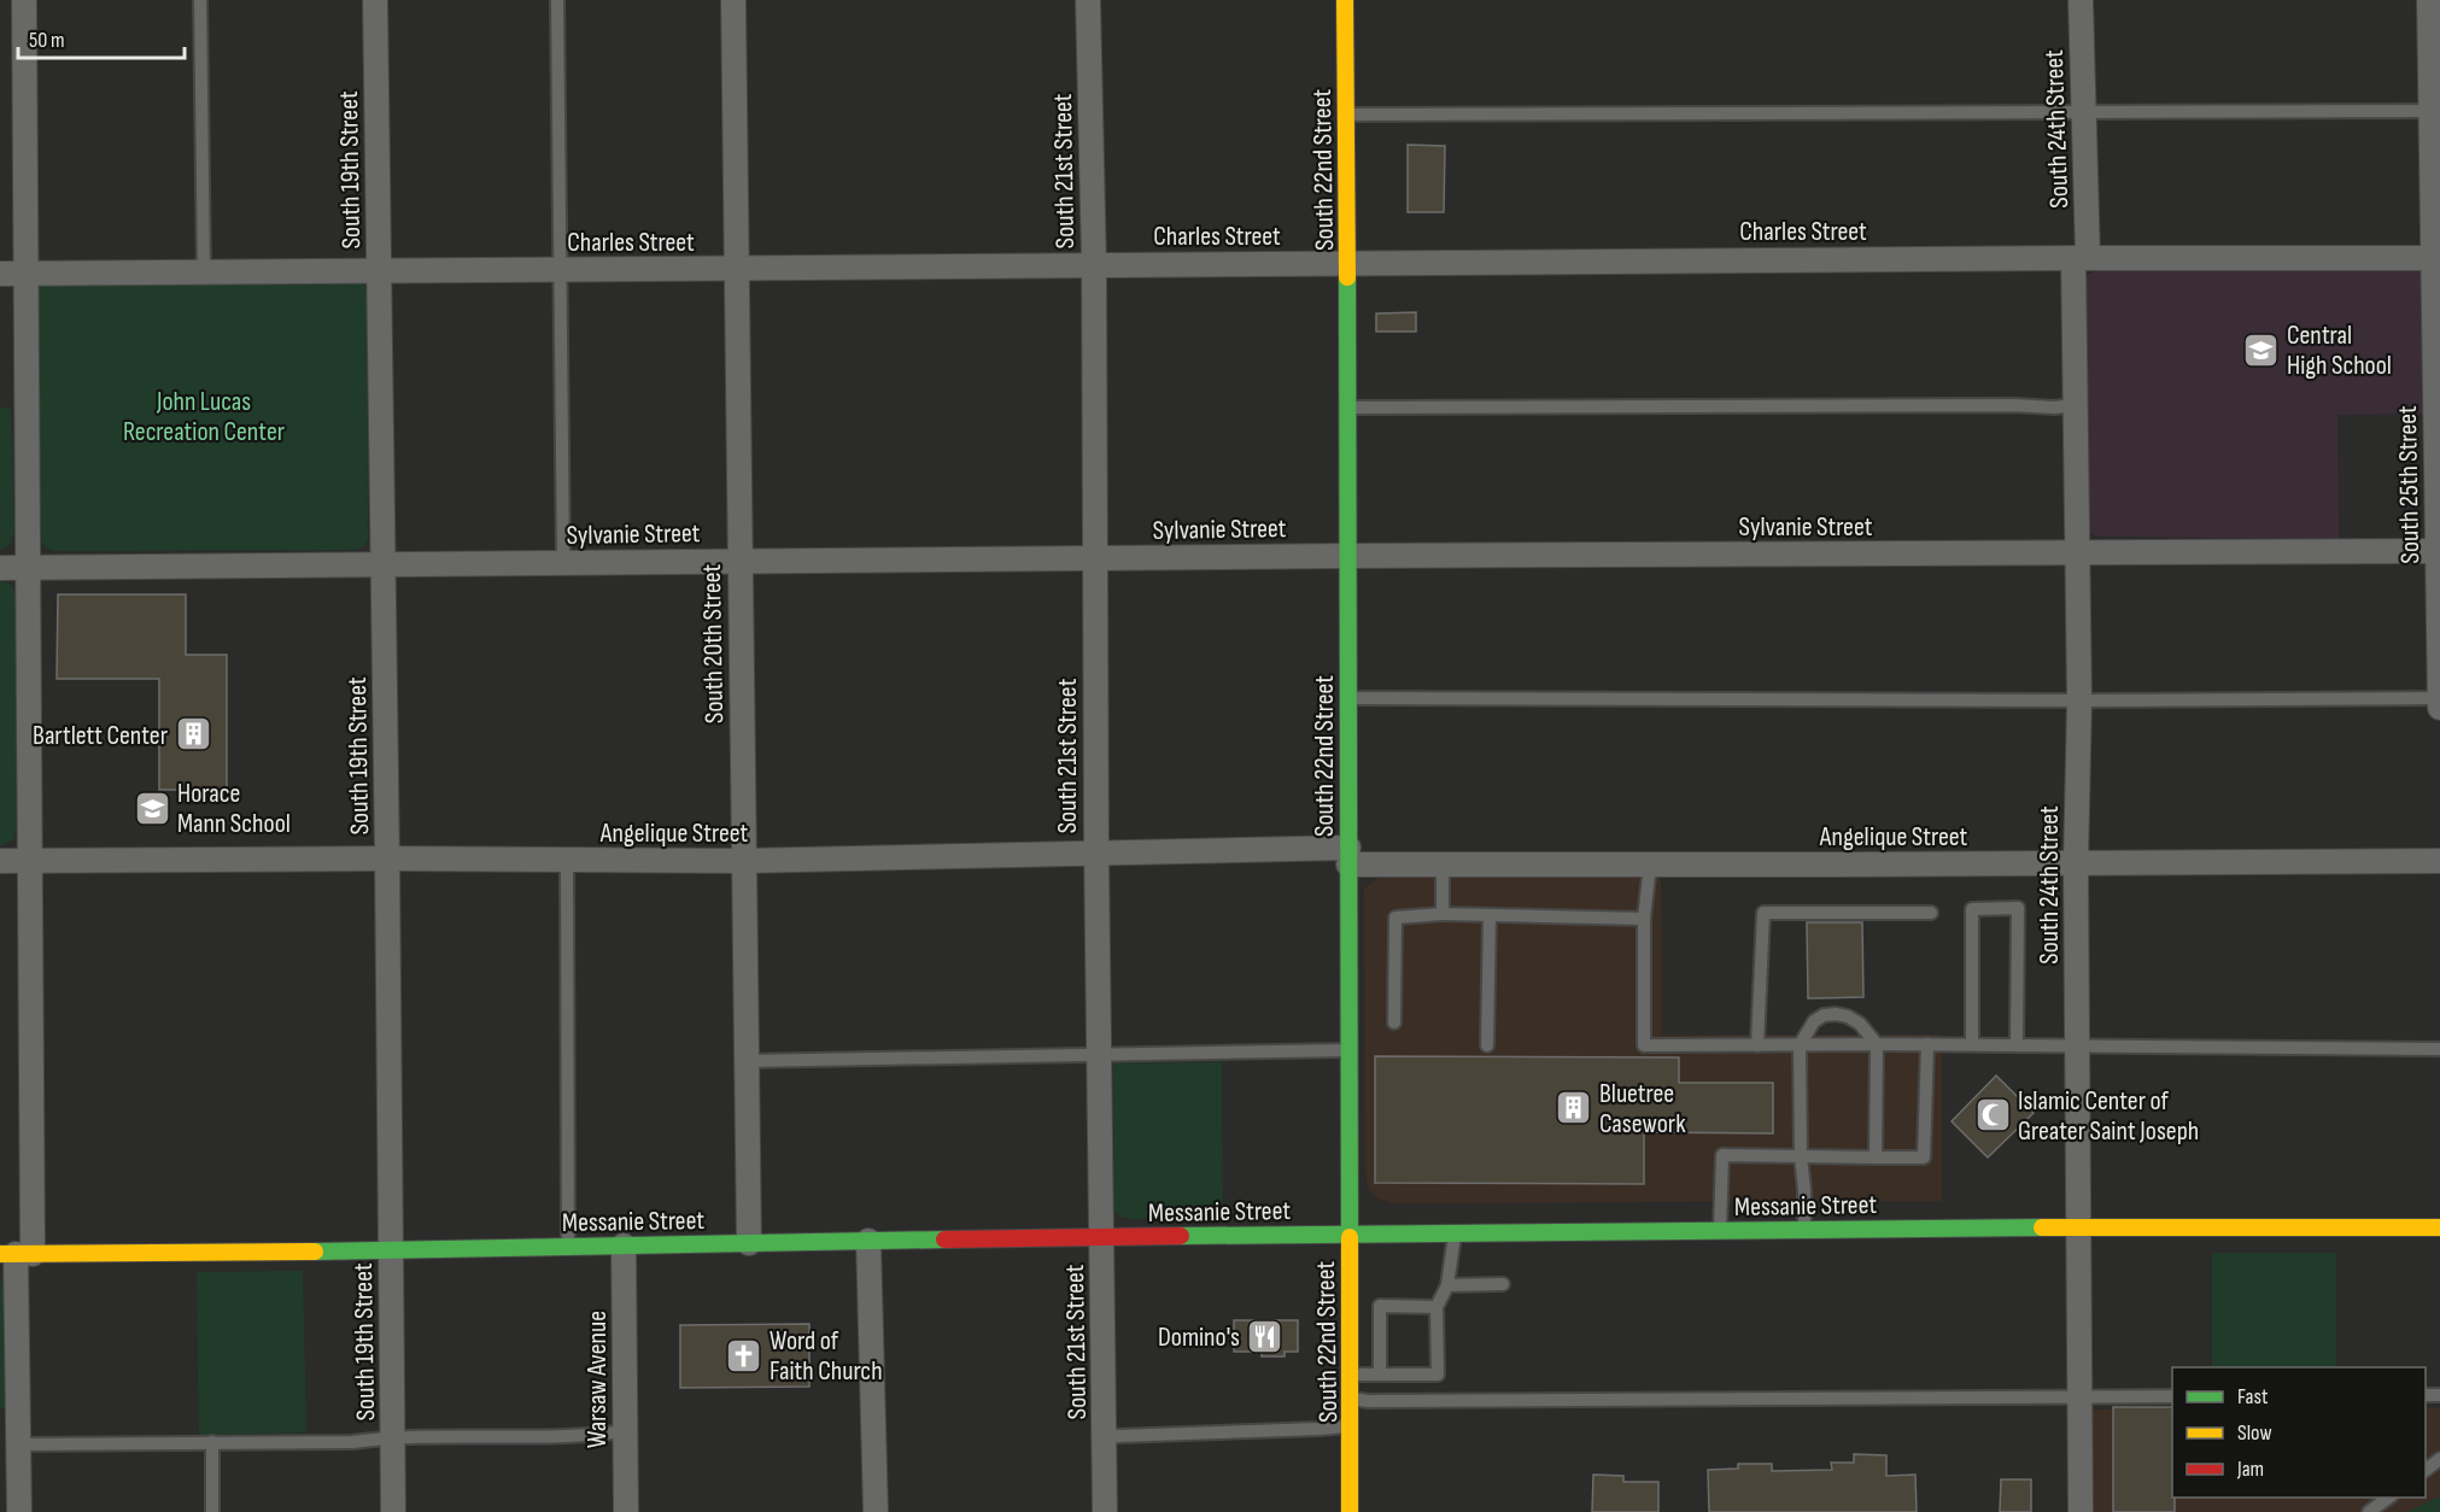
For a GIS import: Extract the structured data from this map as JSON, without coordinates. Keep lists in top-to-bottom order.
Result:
{
  "streets": {
    "street": [
      "South 24th Street",
      "South 19th Street",
      "South 22nd Street",
      "South 21st Street",
      "Charles Street",
      "South 25th Street",
      "Sylvanie Street",
      "South 20th Street",
      "Angelique Street",
      "Messanie Street",
      "Warsaw Avenue"
    ]
  },
  "crossings": [
    ["South 24th Street", "Charles Street"],
    ["South 24th Street", "Sylvanie Street"],
    ["South 24th Street", "Angelique Street"],
    ["South 24th Street", "Messanie Street"],
    ["South 19th Street", "Charles Street"],
    ["South 19th Street", "Sylvanie Street"],
    ["South 19th Street", "Angelique Street"],
    ["South 19th Street", "Messanie Street"],
    ["South 22nd Street", "Charles Street"],
    ["South 22nd Street", "Sylvanie Street"],
    ["South 22nd Street", "Angelique Street"],
    ["South 22nd Street", "Messanie Street"],
    ["South 21st Street", "Charles Street"],
    ["South 21st Street", "Sylvanie Street"],
    ["South 21st Street", "Angelique Street"],
    ["South 21st Street", "Messanie Street"],
    ["Charles Street", "South 25th Street"],
    ["Charles Street", "South 20th Street"],
    ["South 25th Street", "Sylvanie Street"],
    ["Sylvanie Street", "South 20th Street"],
    ["South 20th Street", "Angelique Street"],
    ["South 20th Street", "Messanie Street"],
    ["Messanie Street", "Warsaw Avenue"]
  ],
  "parks": ["John Lucas Recreation Center"],
  "places": {
    "school or university": ["Central High School", "Horace Mann School"],
    "building": ["Bartlett Center", "Bluetree Casework"],
    "mosque": ["Islamic Center of Greater Saint Joseph"],
    "restaurant": ["Domino's"],
    "church": ["Word of Faith Church"]
  },
  "legend": ["Fast", "Slow", "Jam"],
  "scale_bar": "50 m"
}
